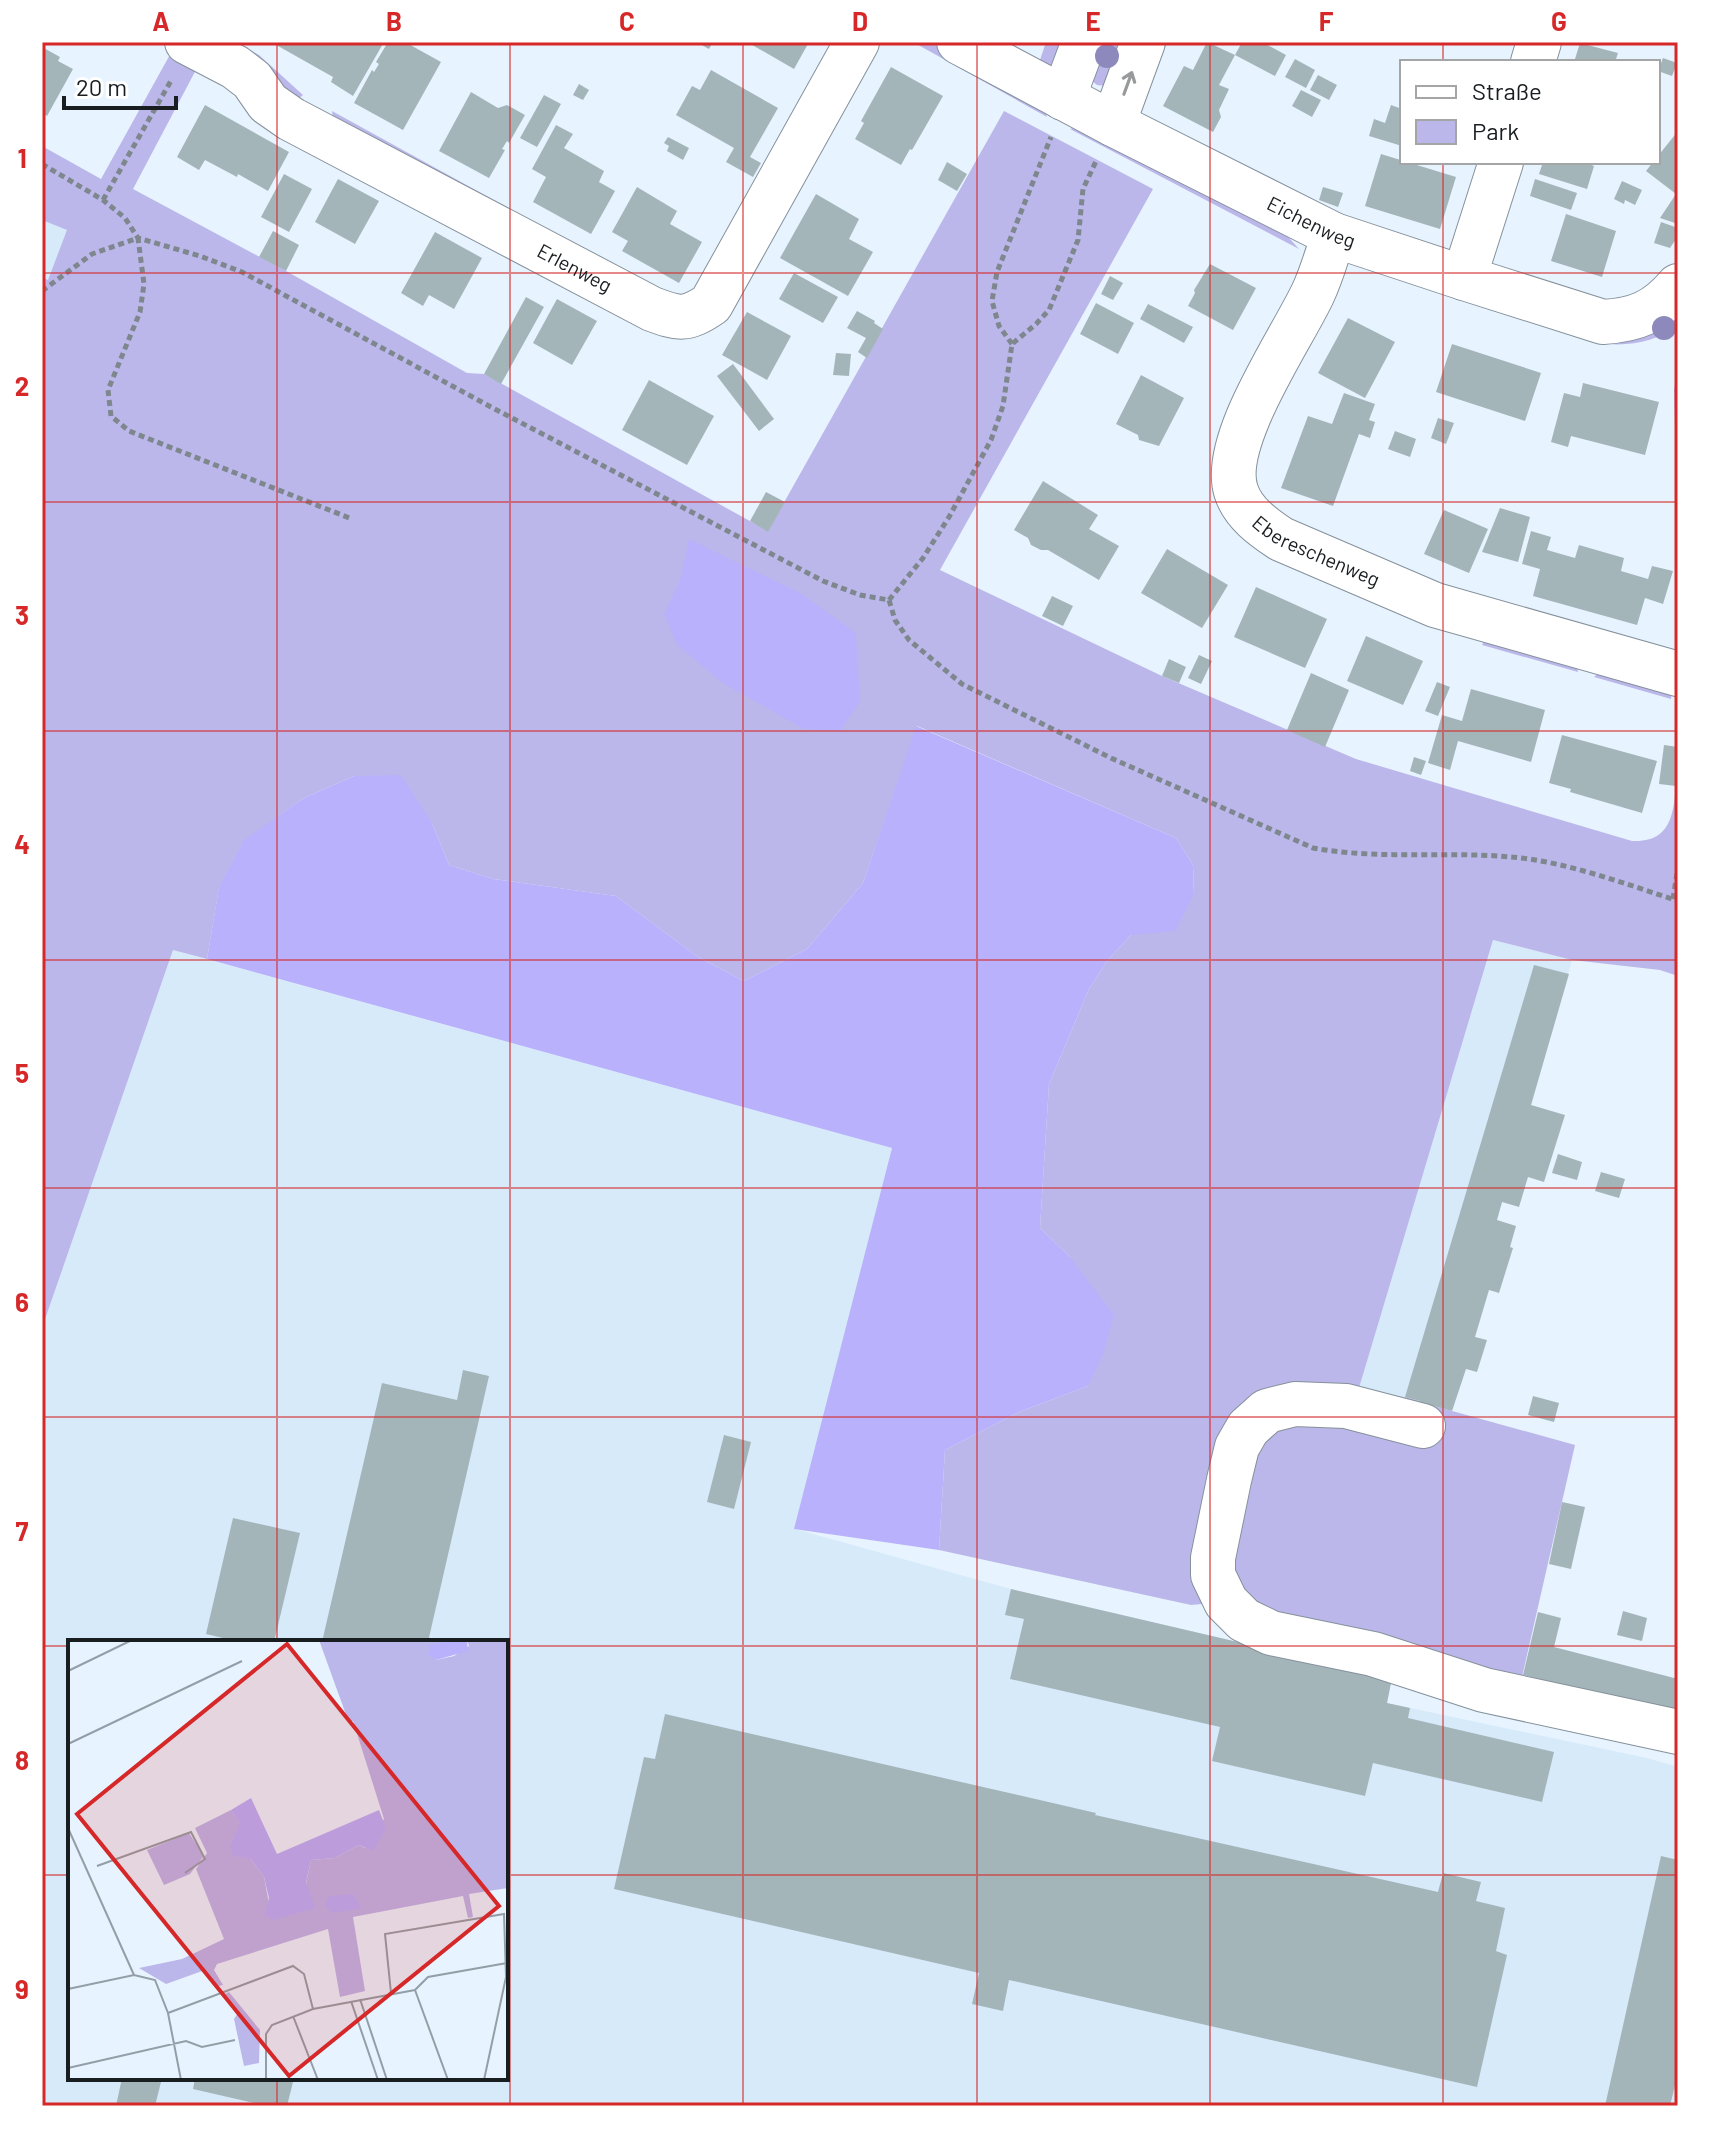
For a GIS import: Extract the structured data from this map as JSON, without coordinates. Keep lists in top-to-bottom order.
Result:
{
  "streets": {
    "street": ["Eichenweg", "Erlenweg", "Ebereschenweg"]
  },
  "crossings": [
    ["Eichenweg", "Ebereschenweg"]
  ],
  "legend": ["Straße", "Park"],
  "scale_bar": "20 m",
  "grid": {
    "columns": [
      "A",
      "B",
      "C",
      "D",
      "E",
      "F",
      "G"
    ],
    "rows": [
      "1",
      "2",
      "3",
      "4",
      "5",
      "6",
      "7",
      "8",
      "9"
    ]
  }
}
